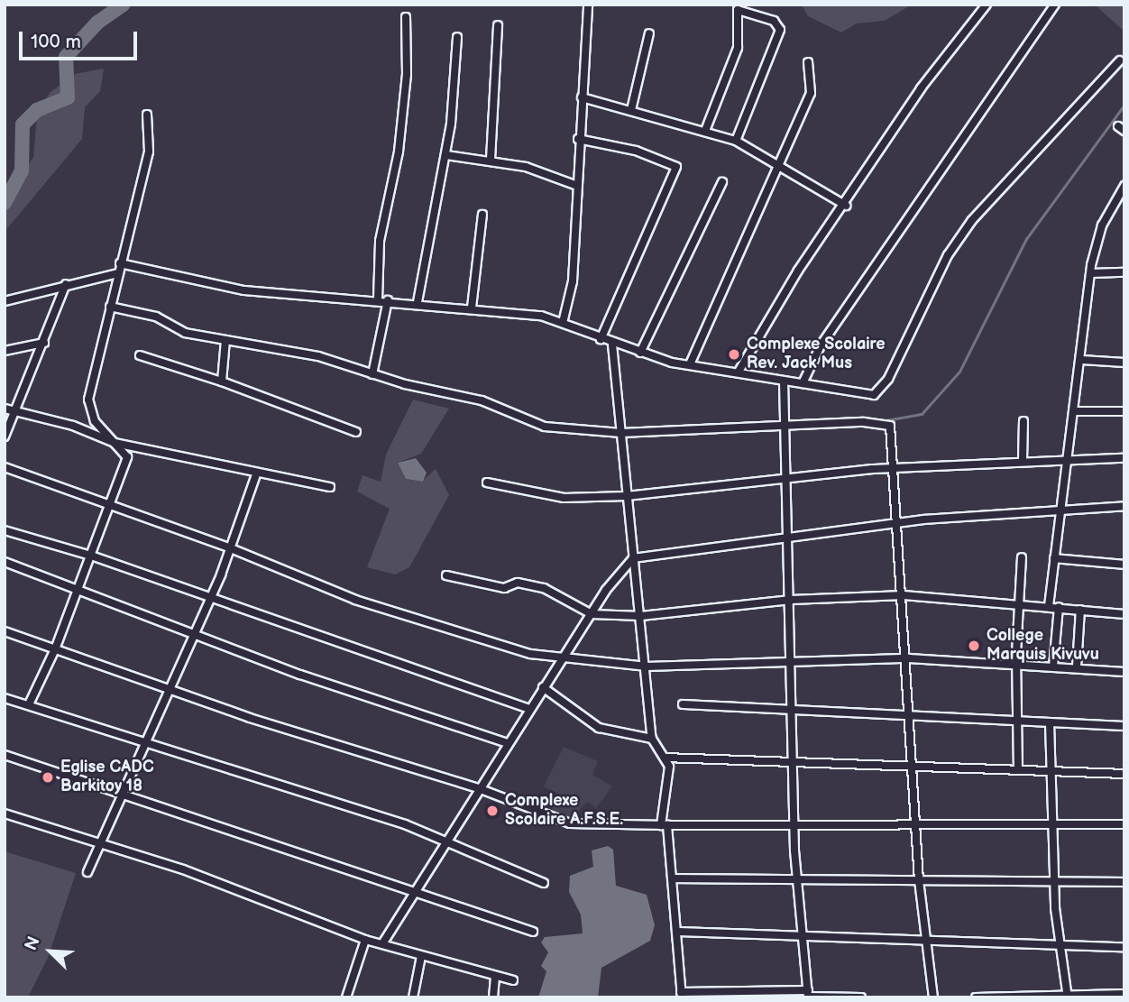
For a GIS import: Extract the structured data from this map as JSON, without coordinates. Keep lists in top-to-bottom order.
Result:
{
  "places": [
    "Complexe Scolaire Rev. Jack Mus",
    "College Marquis Kivuvu",
    "Eglise CADC Barkitoy 18",
    "Complexe Scolaire A.F.S.E."
  ],
  "scale_bar": "100 m",
  "north": "top left"
}
